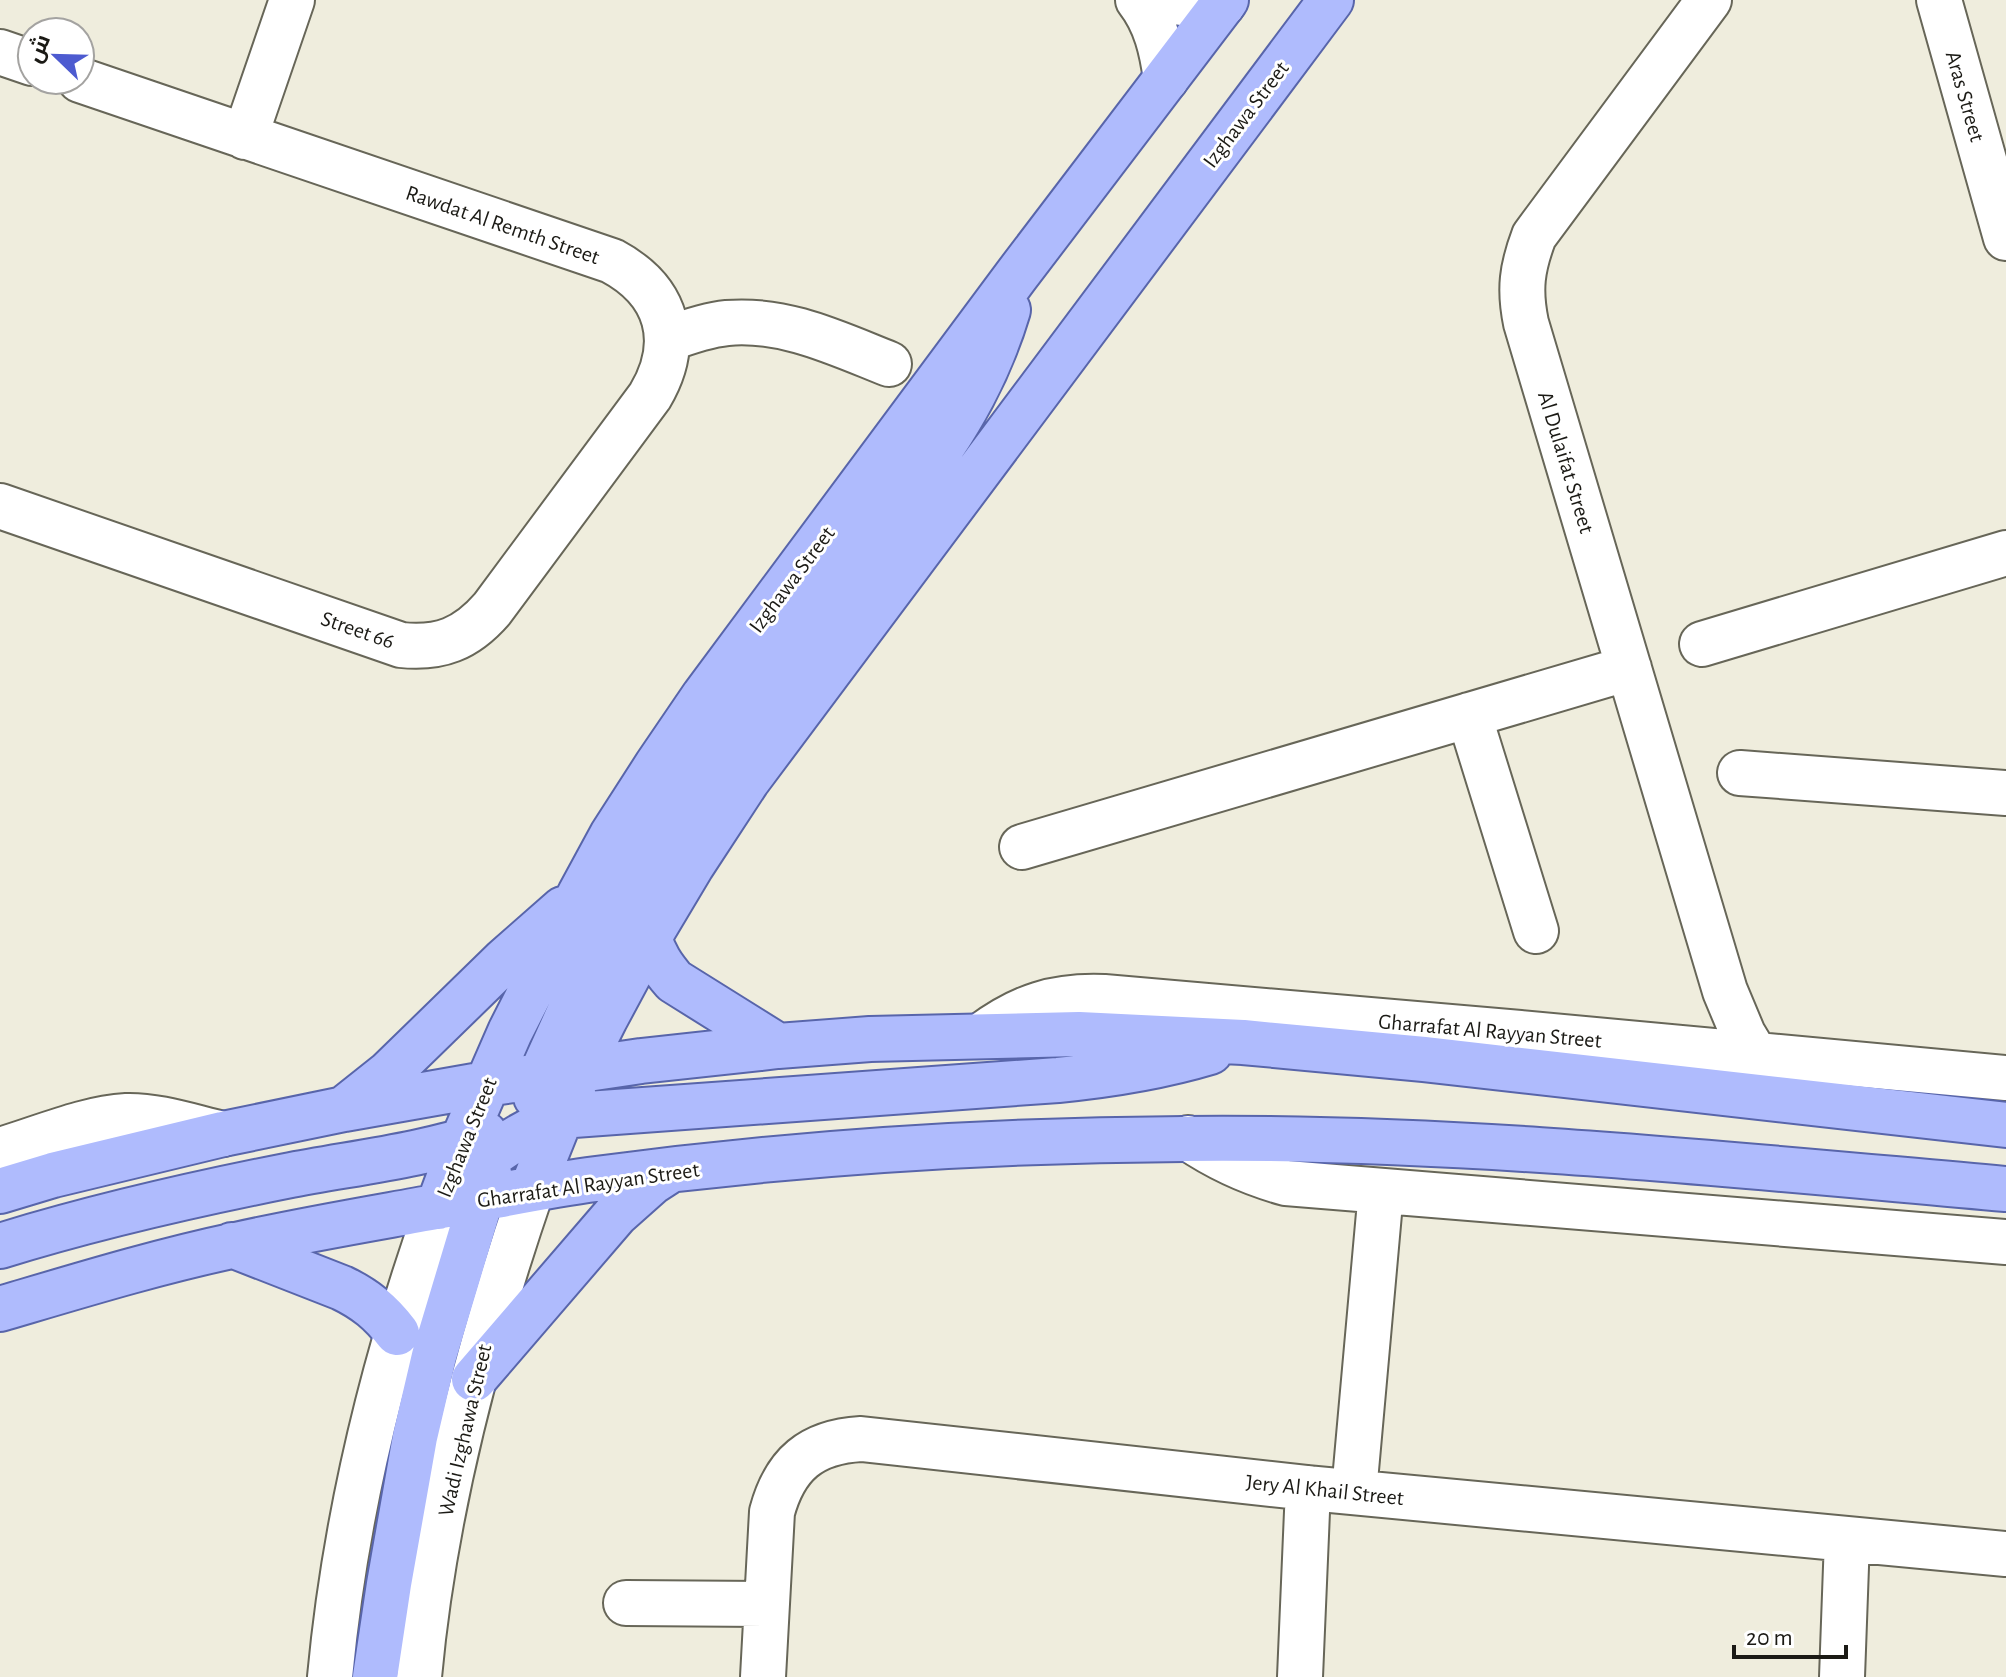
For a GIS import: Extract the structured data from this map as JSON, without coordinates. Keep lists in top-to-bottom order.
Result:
{
  "streets": {
    "main road": ["Izghawa Street", "Gharrafat Al Rayyan Street"],
    "street": [
      "Aras Street",
      "Rawdat Al Remth Street",
      "Al Dulaifat Street",
      "Street 66",
      "Wadi Izghawa Street",
      "Jery Al Khail Street"
    ]
  },
  "crossings": [
    ["Izghawa Street", "Gharrafat Al Rayyan Street"],
    ["Izghawa Street", "Wadi Izghawa Street"],
    ["Rawdat Al Remth Street", "Street 66"],
    ["Al Dulaifat Street", "Gharrafat Al Rayyan Street"],
    ["Gharrafat Al Rayyan Street", "Wadi Izghawa Street"]
  ],
  "scale_bar": "20 m",
  "north": "top left"
}
